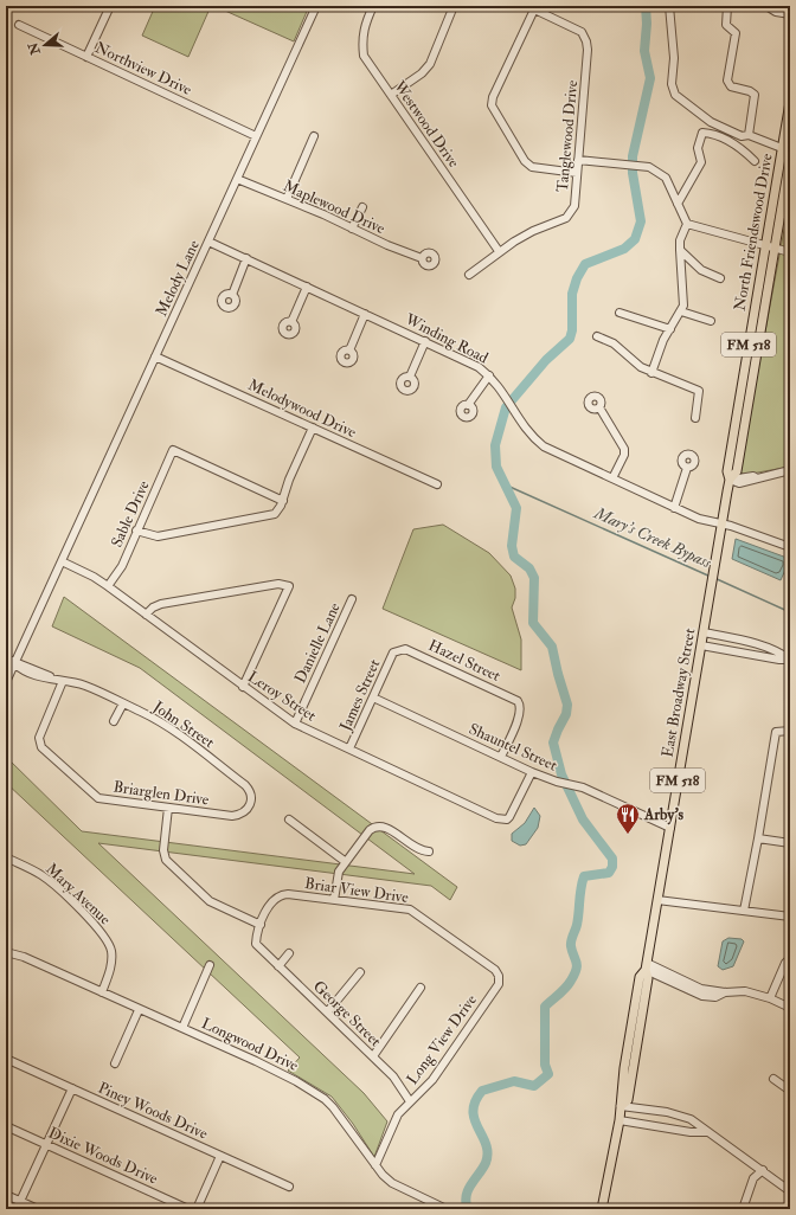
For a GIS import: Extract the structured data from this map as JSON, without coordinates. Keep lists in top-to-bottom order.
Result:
{
  "streets": {
    "main road": ["North Friendswood Drive", "FM 518", "East Broadway Street"],
    "street": [
      "Northview Drive",
      "Westwood Drive",
      "Tanglewood Drive",
      "Maplewood Drive",
      "Melody Lane",
      "Winding Road",
      "Melodywood Drive",
      "Sable Drive",
      "Danielle Lane",
      "Hazel Street",
      "James Street",
      "Leroy Street",
      "John Street",
      "Shauntel Street",
      "Briarglen Drive",
      "Briar View Drive",
      "Mary Avenue",
      "George Street",
      "Long View Drive",
      "Longwood Drive",
      "Piney Woods Drive",
      "Dixie Woods Drive"
    ]
  },
  "crossings": [
    ["Northview Drive", "Melody Lane"],
    ["Westwood Drive", "Tanglewood Drive"],
    ["Maplewood Drive", "Melody Lane"],
    ["North Friendswood Drive", "Winding Road"],
    ["North Friendswood Drive", "East Broadway Street"],
    ["Melody Lane", "Winding Road"],
    ["Melody Lane", "Melodywood Drive"],
    ["Melody Lane", "Leroy Street"],
    ["Melody Lane", "John Street"],
    ["Sable Drive", "Leroy Street"],
    ["Danielle Lane", "Leroy Street"],
    ["Hazel Street", "James Street"],
    ["Hazel Street", "Shauntel Street"],
    ["East Broadway Street", "Shauntel Street"],
    ["James Street", "Leroy Street"],
    ["James Street", "Shauntel Street"],
    ["Leroy Street", "Shauntel Street"],
    ["John Street", "Briarglen Drive"],
    ["Briar View Drive", "George Street"],
    ["Briar View Drive", "Long View Drive"],
    ["Mary Avenue", "Longwood Drive"],
    ["George Street", "Long View Drive"],
    ["Long View Drive", "Longwood Drive"]
  ],
  "water": ["Mary's Creek Bypass"],
  "places": {
    "restaurant": ["Arby's"]
  },
  "north": "left"
}
